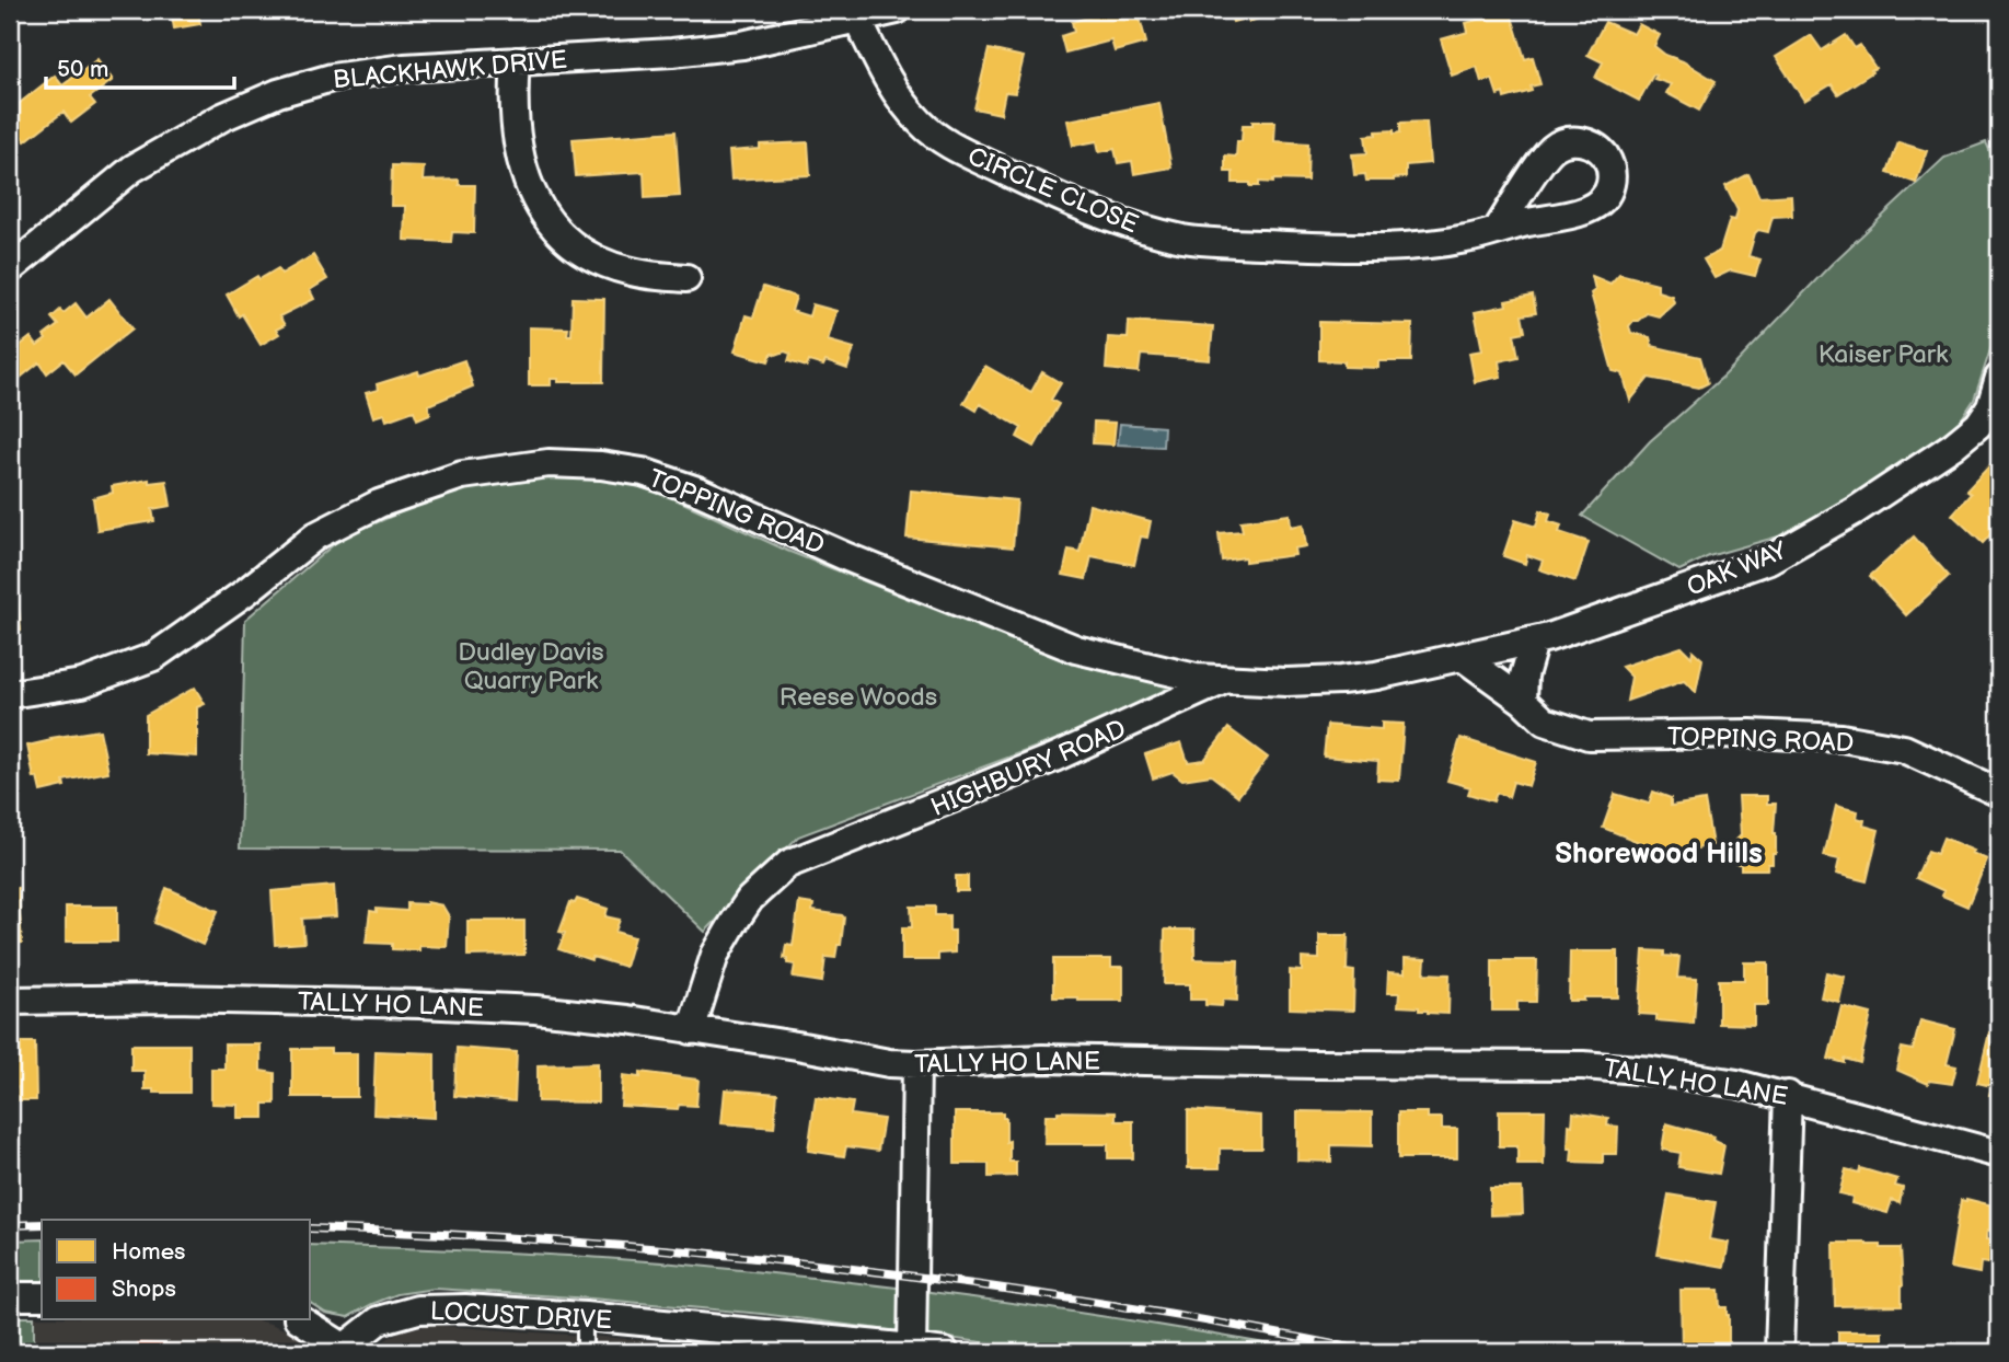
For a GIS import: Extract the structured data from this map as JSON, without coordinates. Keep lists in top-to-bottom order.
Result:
{
  "streets": {
    "street": [
      "BLACKHAWK DRIVE",
      "CIRCLE CLOSE",
      "TOPPING ROAD",
      "OAK WAY",
      "HIGHBURY ROAD",
      "TALLY HO LANE",
      "LOCUST DRIVE"
    ]
  },
  "crossings": [
    ["BLACKHAWK DRIVE", "CIRCLE CLOSE"],
    ["TOPPING ROAD", "OAK WAY"],
    ["TOPPING ROAD", "HIGHBURY ROAD"],
    ["OAK WAY", "HIGHBURY ROAD"],
    ["HIGHBURY ROAD", "TALLY HO LANE"]
  ],
  "districts": ["Shorewood Hills"],
  "parks": ["Kaiser Park", "Dudley Davis Quarry Park", "Reese Woods"],
  "legend": ["Homes", "Shops"],
  "scale_bar": "50 m"
}
